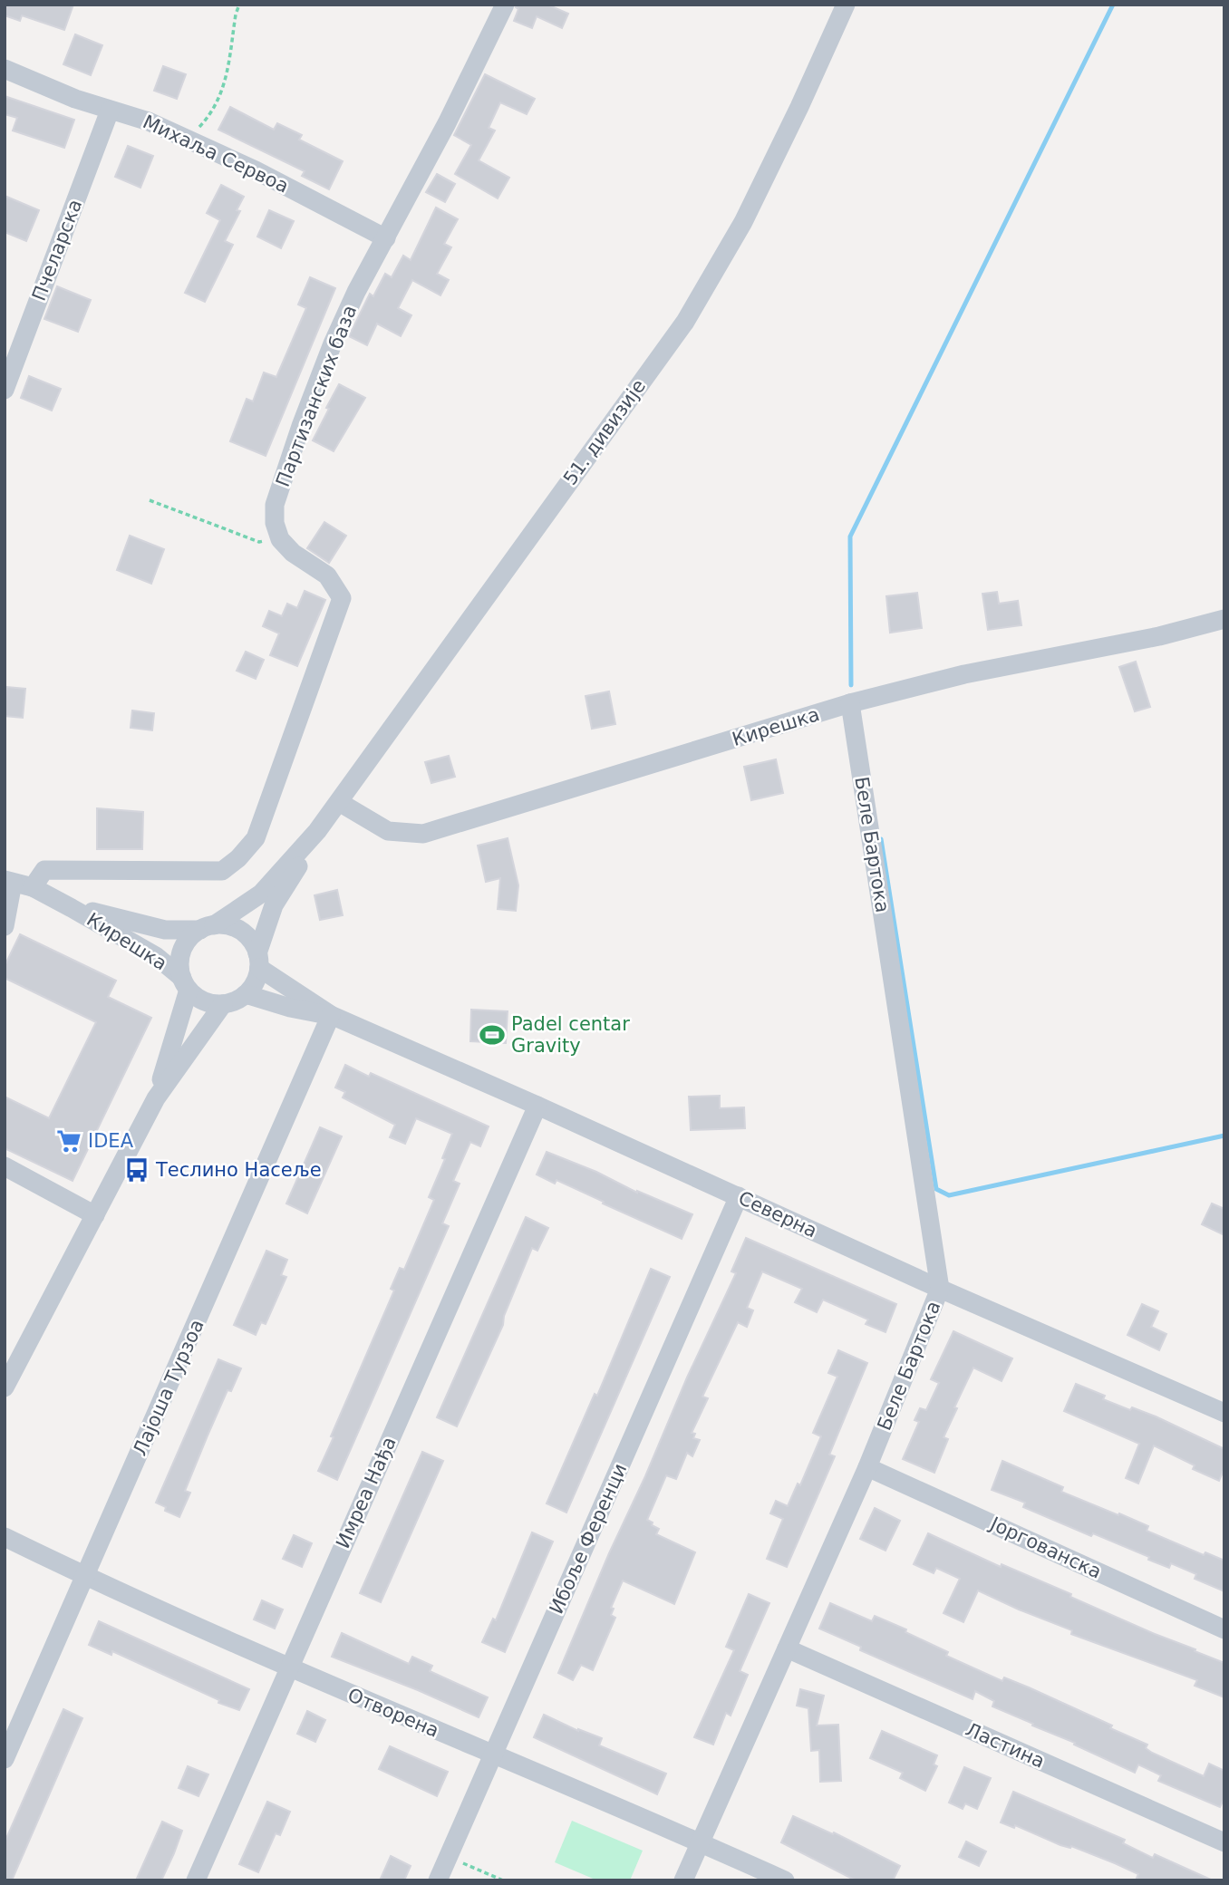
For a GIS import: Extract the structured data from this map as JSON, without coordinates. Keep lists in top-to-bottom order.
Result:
{
  "streets": {
    "street": [
      "Михаља Сервоа",
      "Пчеларска",
      "Партизанских база",
      "51. дивизије",
      "Кирешка",
      "Беле Бартока",
      "Северна",
      "Лајоша Турзоа",
      "Имреа Нађа",
      "Ибоље Ференци",
      "Јоргованска",
      "Отворена",
      "Ластина"
    ]
  },
  "crossings": [
    ["Михаља Сервоа", "Пчеларска"],
    ["Михаља Сервоа", "Партизанских база"],
    ["51. дивизије", "Кирешка"],
    ["51. дивизије", "Северна"],
    ["Кирешка", "Беле Бартока"],
    ["Кирешка", "Северна"],
    ["Беле Бартока", "Северна"],
    ["Беле Бартока", "Јоргованска"],
    ["Беле Бартока", "Отворена"],
    ["Беле Бартока", "Ластина"],
    ["Северна", "Лајоша Турзоа"],
    ["Северна", "Имреа Нађа"],
    ["Северна", "Ибоље Ференци"],
    ["Лајоша Турзоа", "Отворена"],
    ["Имреа Нађа", "Отворена"],
    ["Ибоље Ференци", "Отворена"]
  ],
  "places": {
    "sports": ["Padel centar Gravity"],
    "supermarket": ["IDEA"],
    "bus stop": ["Теслино Насеље"]
  }
}
